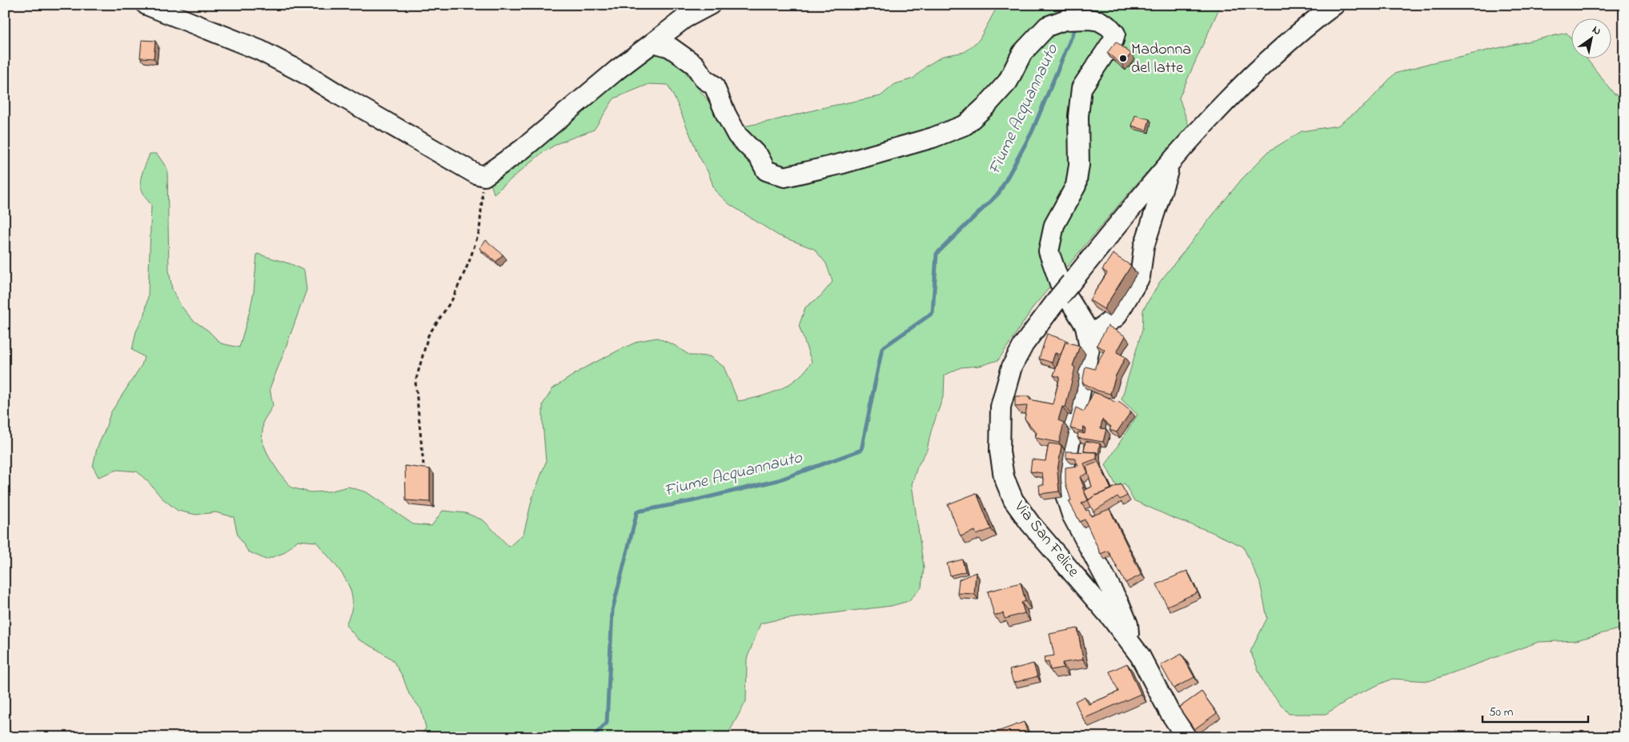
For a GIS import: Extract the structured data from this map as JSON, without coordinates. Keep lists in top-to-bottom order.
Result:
{
  "streets": {
    "street": ["Via San Felice"]
  },
  "water": ["Fiume Acquannauto"],
  "places": ["Madonna del latte"],
  "scale_bar": "50 m",
  "north": "top right"
}
